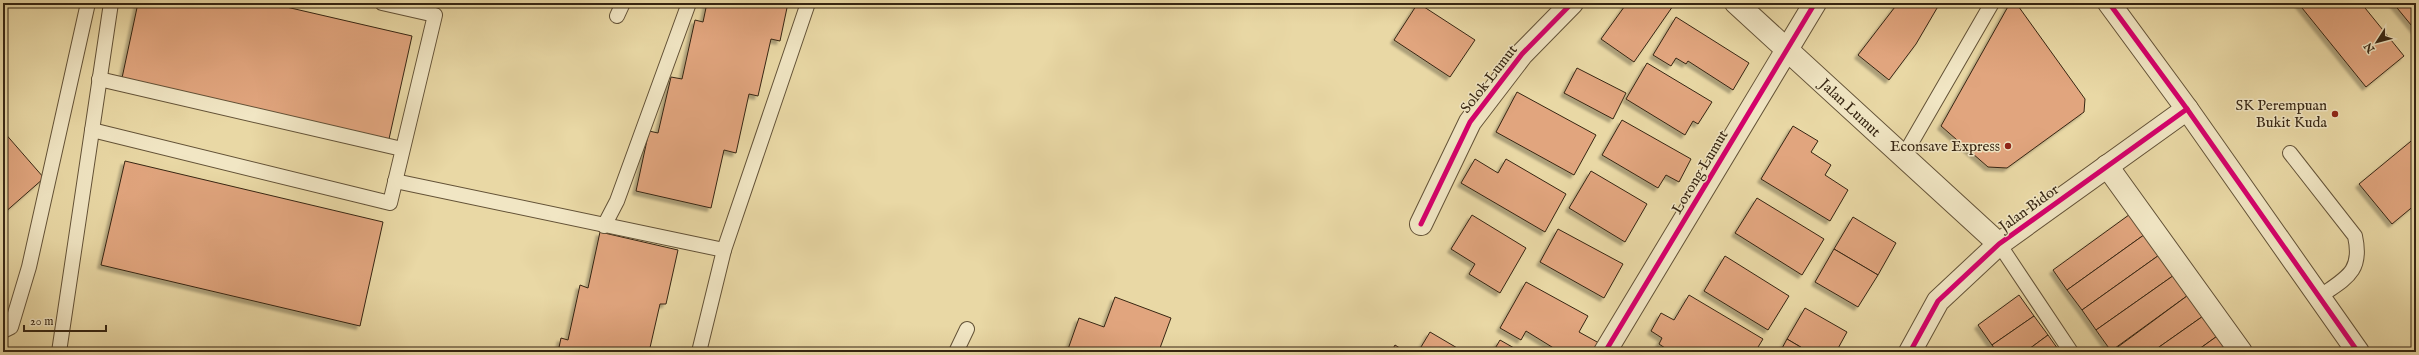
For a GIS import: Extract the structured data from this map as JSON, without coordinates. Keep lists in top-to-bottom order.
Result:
{
  "streets": {
    "street": [
      "Solok Lumut",
      "Jalan Lumut",
      "Lorong Lumut",
      "Jalan Bidor"
    ]
  },
  "crossings": [
    ["Jalan Lumut", "Lorong Lumut"],
    ["Jalan Lumut", "Jalan Bidor"]
  ],
  "places": ["SK Perempuan Bukit Kuda", "Econsave Express"],
  "scale_bar": "20 m",
  "north": "bottom left"
}
